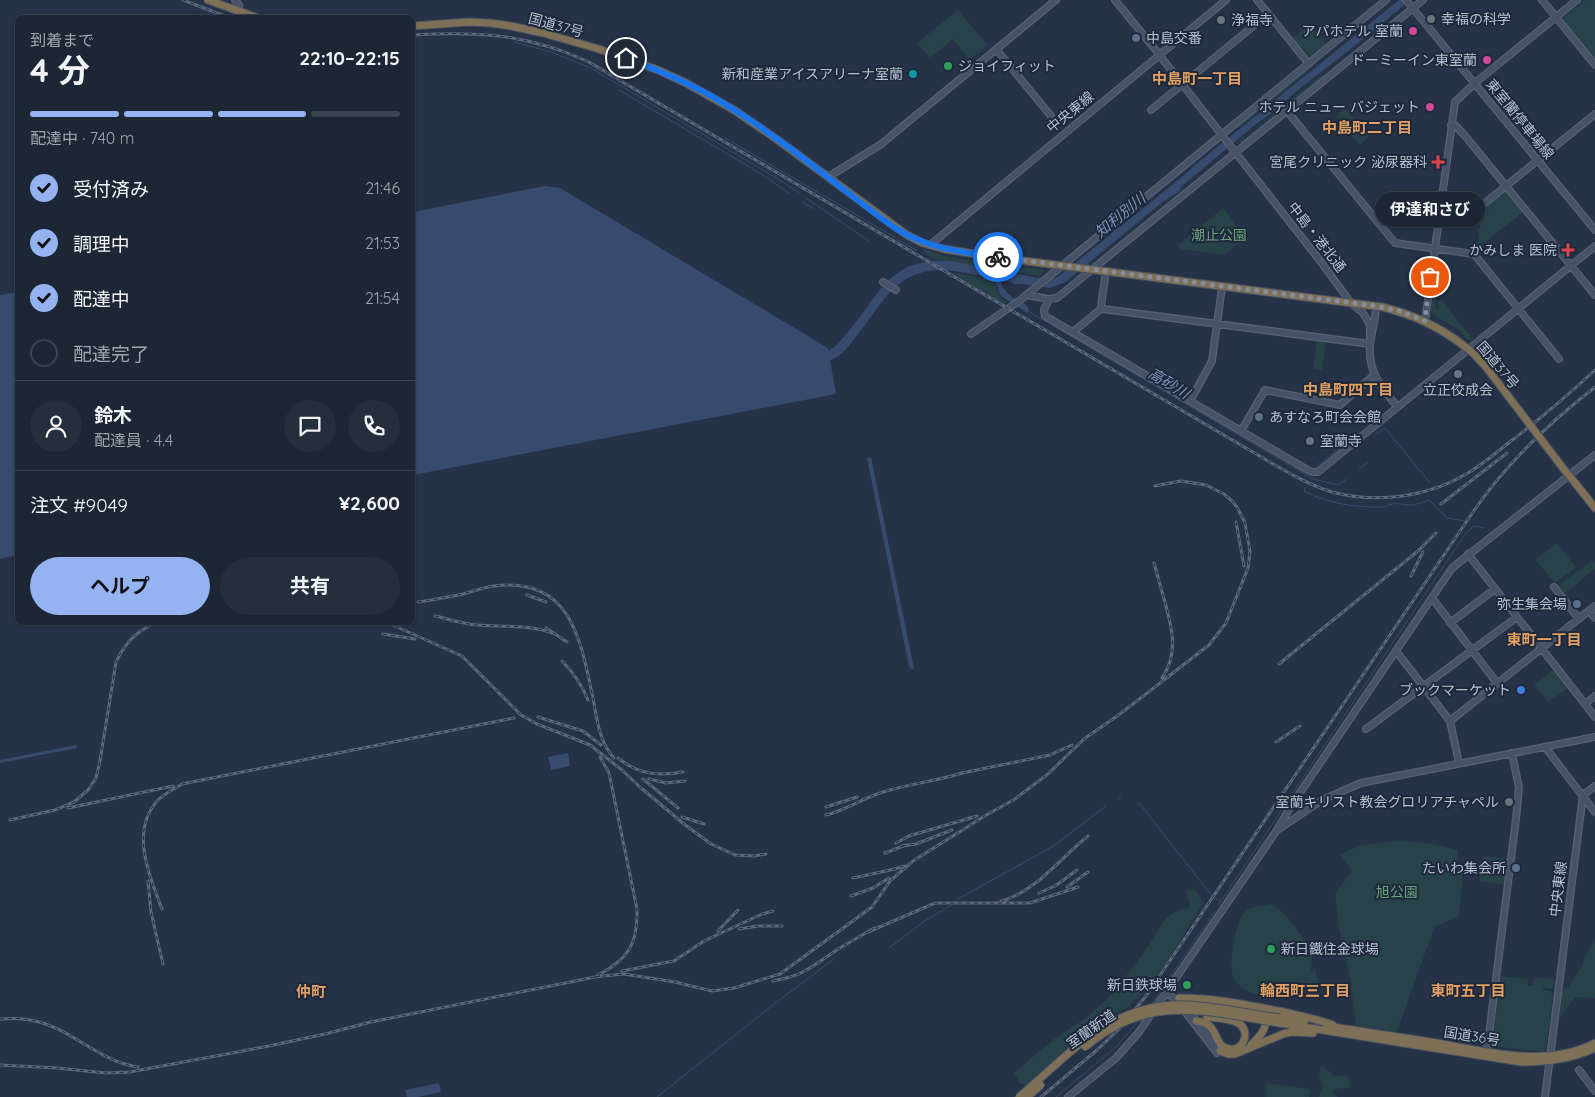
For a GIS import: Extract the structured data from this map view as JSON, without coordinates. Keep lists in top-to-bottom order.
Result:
{
  "streets": {
    "highway": ["国道37号", "室蘭新道", "国道36号"],
    "street": ["中央東線", "東室蘭停車場線", "中島・港北通"]
  },
  "crossings": [
    ["国道37号", "中央東線"],
    ["国道37号", "中島・港北通"],
    ["中央東線", "国道36号"],
    ["室蘭新道", "国道36号"]
  ],
  "districts": [
    "中島町一丁目",
    "中島町二丁目",
    "中島町四丁目",
    "東町一丁目",
    "輪西町三丁目",
    "東町五丁目",
    "仲町"
  ],
  "water": ["知利別川", "高砂川"],
  "parks": ["潮止公園", "旭公園"],
  "places": {
    "other": [
      "幸福の科学",
      "浄福寺",
      "アパホテル 室蘭",
      "中島交番",
      "ドーミーイン東室蘭",
      "ジョイフィット",
      "新和産業アイスアリーナ室蘭",
      "ホテル ニュー バジェット",
      "伊達和さび",
      "立正佼成会",
      "あすなろ町会会館",
      "室蘭寺",
      "弥生集会場",
      "ブックマーケット",
      "室蘭キリスト教会グロリアチャペル",
      "たいわ集会所",
      "新日鐵住金球場",
      "新日鉄球場"
    ],
    "health": ["宮尾クリニック 泌尿器科", "かみしま 医院"]
  },
  "page": {
    "heading": ["4 分", "到着まで", "22:10–22:15"],
    "panel": [
      "鈴木",
      "配達員 · 4.4",
      "注文 #9049",
      "¥2,600"
    ],
    "bar": "配達中 · 740 m",
    "list": [
      ["受付済み", "21:46"],
      ["調理中", "21:53"],
      ["配達中", "21:54"],
      "配達完了"
    ],
    "bubble": "伊達和さび",
    "buttons": ["ヘルプ", "共有"]
  }
}
